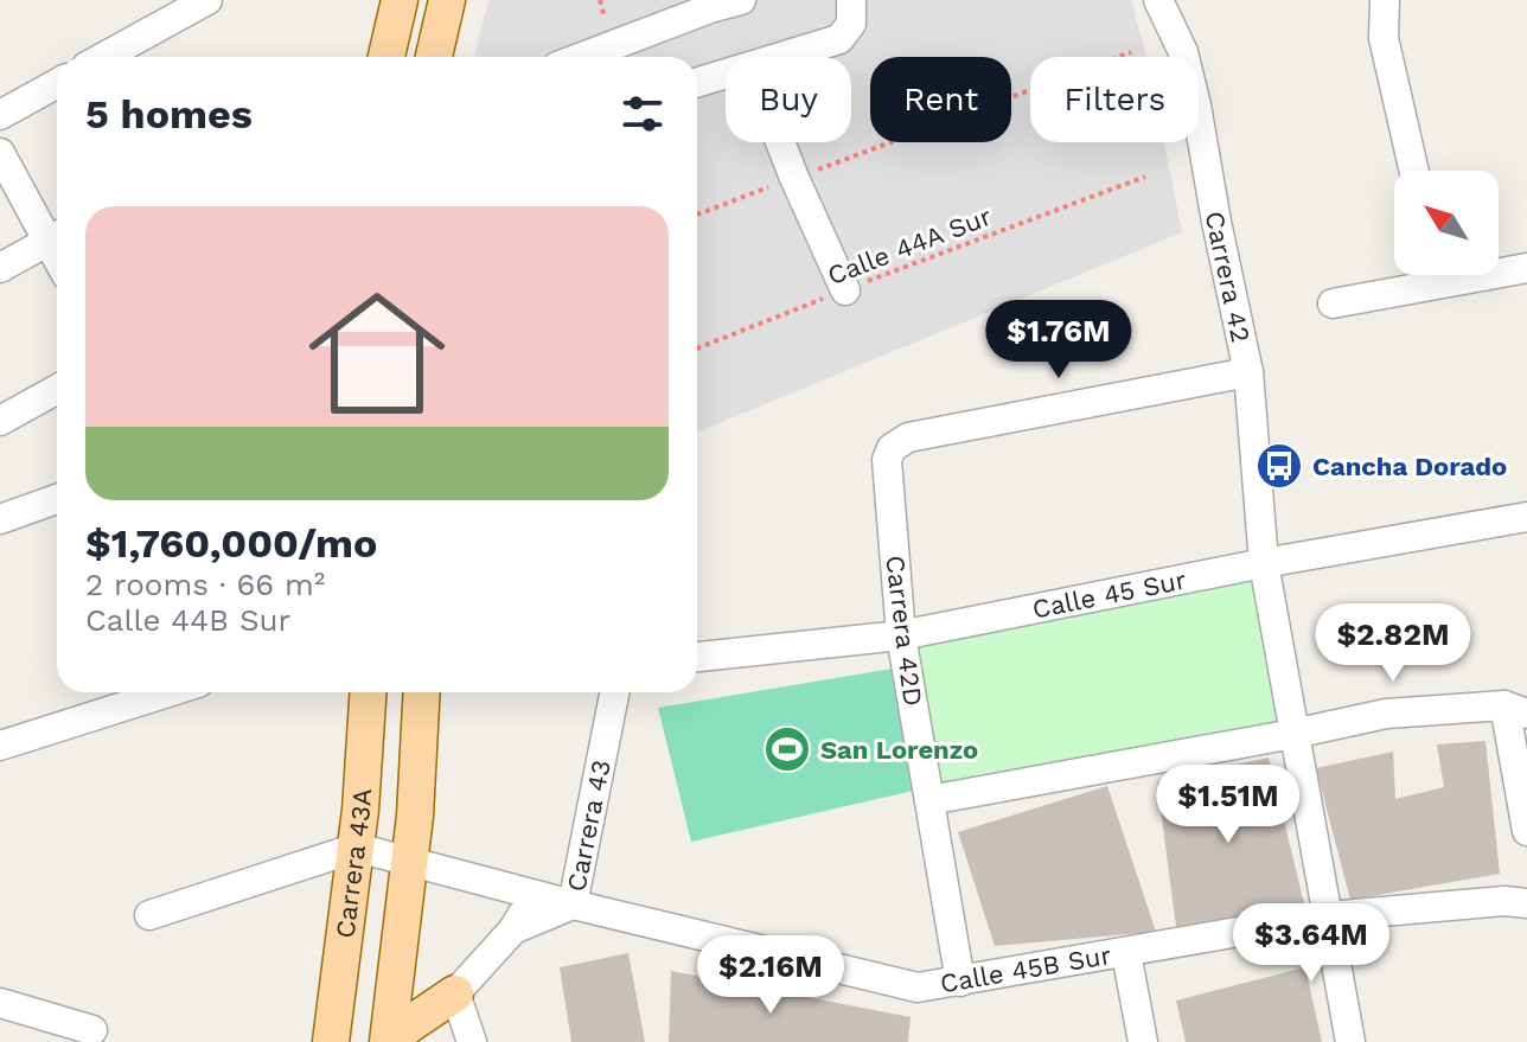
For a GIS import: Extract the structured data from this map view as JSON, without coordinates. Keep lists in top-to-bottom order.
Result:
{
  "streets": {
    "main road": ["Carrera 43A"],
    "street": [
      "Carrera 42",
      "Calle 45 Sur",
      "Carrera 42D",
      "Carrera 43",
      "Calle 45B Sur"
    ],
    "path": ["Calle 44A Sur"]
  },
  "crossings": [
    ["Carrera 42", "Calle 45 Sur"],
    ["Carrera 42", "Carrera 42D"],
    ["Carrera 42", "Calle 45B Sur"],
    ["Calle 45 Sur", "Carrera 42D"],
    ["Carrera 42D", "Calle 45B Sur"],
    ["Carrera 43", "Calle 45B Sur"],
    ["Carrera 43A", "Calle 45B Sur"]
  ],
  "places": {
    "bus stop": ["Cancha Dorado"],
    "sports": ["San Lorenzo"]
  },
  "north": "top left",
  "page": {
    "chip": ["Buy", "Rent", "Filters"],
    "heading": "5 homes",
    "list": [
      {
        "name": "$1,760,000/mo",
        "note": "2 rooms · 66 m² · Calle 44B Sur"
      }
    ],
    "price": [
      "$1.76M",
      "$2.82M",
      "$1.51M",
      "$3.64M",
      "$2.16M"
    ]
  }
}
